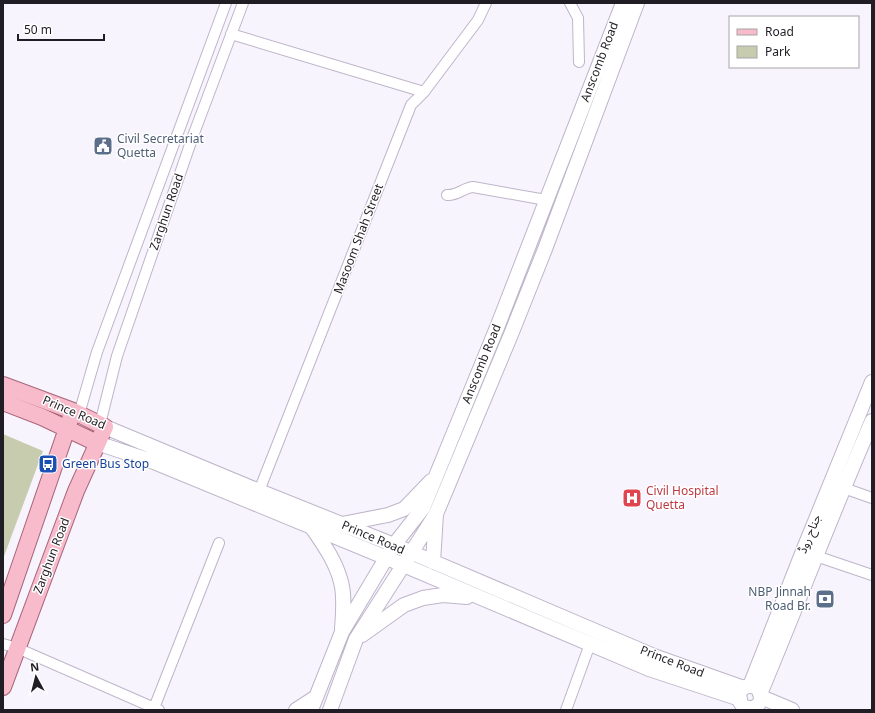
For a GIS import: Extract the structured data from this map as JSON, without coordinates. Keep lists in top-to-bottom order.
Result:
{
  "streets": {
    "main road": [
      "Anscomb Road",
      "Zarghun Road",
      "Prince Road",
      "جناح روڈ"
    ],
    "street": ["Masoom Shah Street"]
  },
  "crossings": [
    ["Anscomb Road", "Prince Road"],
    ["Zarghun Road", "Prince Road"],
    ["Masoom Shah Street", "Prince Road"],
    ["Prince Road", "جناح روڈ"]
  ],
  "places": {
    "public building": ["Civil Secretariat Quetta"],
    "bus stop": ["Green Bus Stop"],
    "hospital": ["Civil Hospital Quetta"],
    "bank": ["NBP Jinnah Road Br."]
  },
  "legend": ["Road", "Park"],
  "scale_bar": "50 m",
  "north": "top"
}
